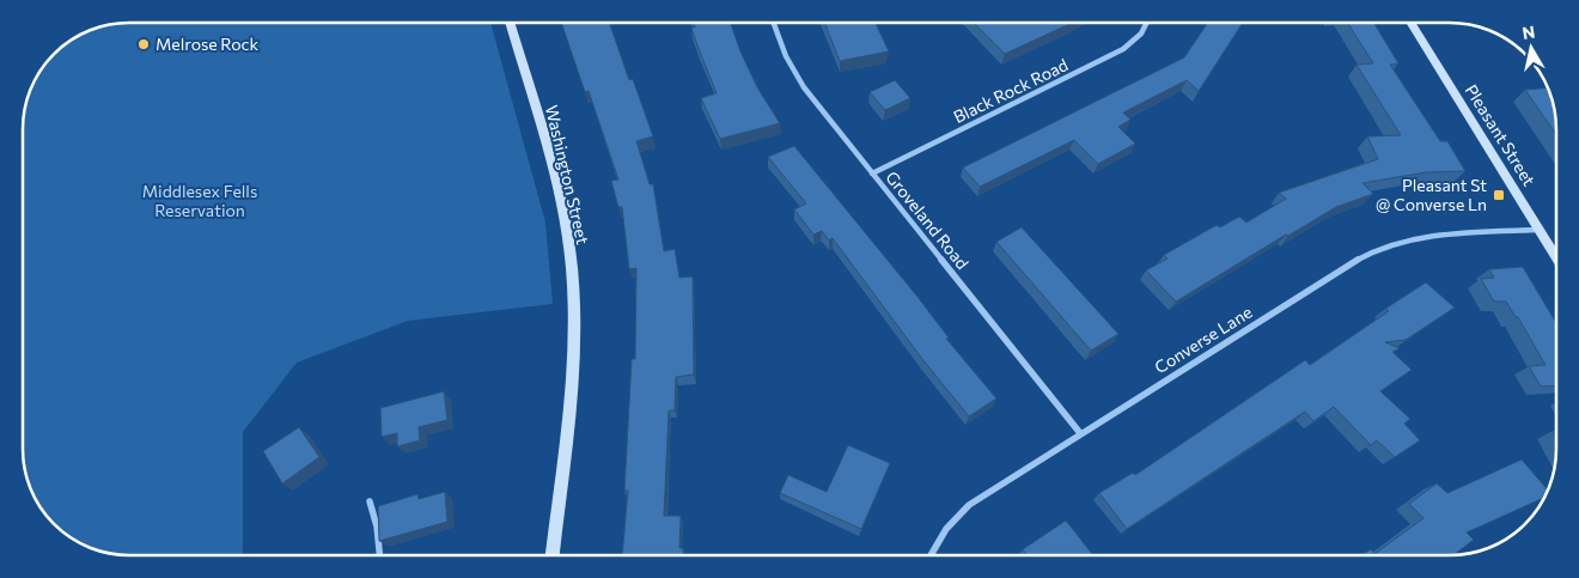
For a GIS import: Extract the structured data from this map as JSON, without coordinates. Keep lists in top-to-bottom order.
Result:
{
  "streets": {
    "main road": ["Pleasant Street", "Washington Street"],
    "street": ["Black Rock Road", "Groveland Road", "Converse Lane"]
  },
  "crossings": [
    ["Black Rock Road", "Groveland Road"],
    ["Pleasant Street", "Converse Lane"],
    ["Groveland Road", "Converse Lane"]
  ],
  "parks": ["Middlesex Fells Reservation"],
  "places": {
    "other": ["Melrose Rock"],
    "transit": ["Pleasant St @ Converse Ln"]
  },
  "north": "top"
}
